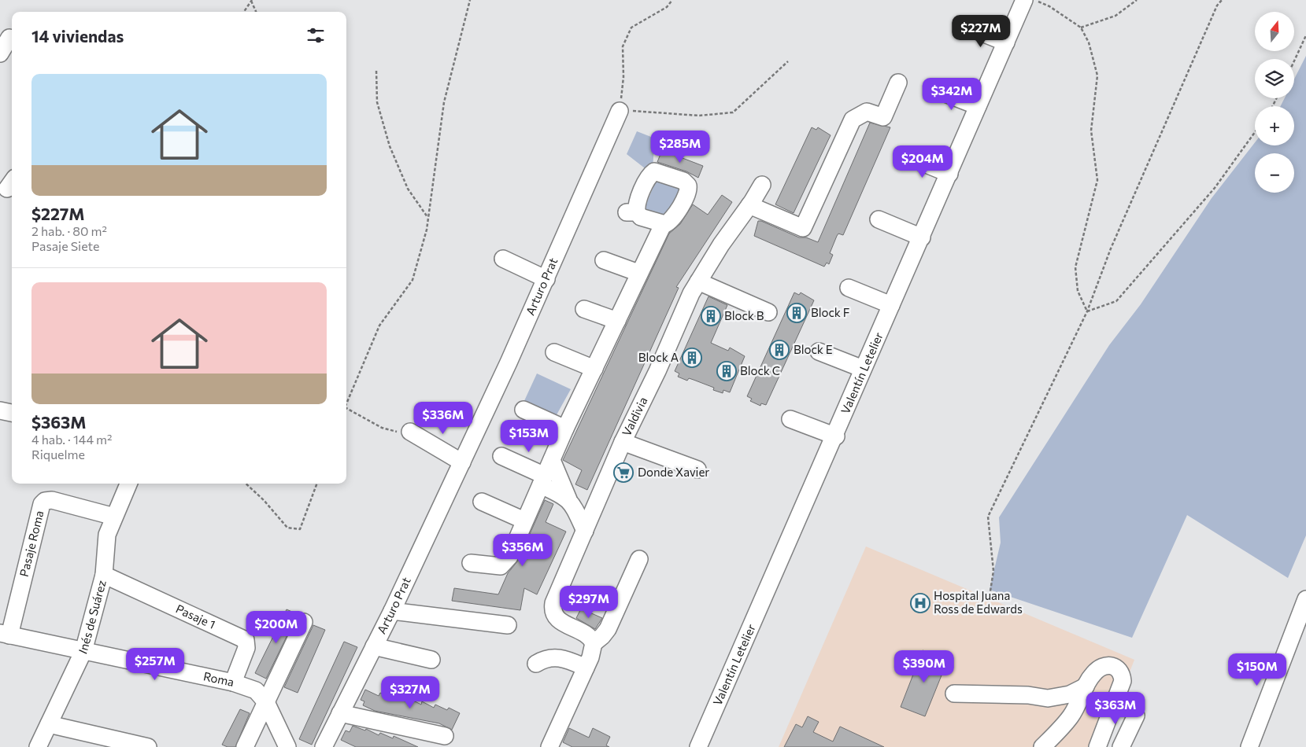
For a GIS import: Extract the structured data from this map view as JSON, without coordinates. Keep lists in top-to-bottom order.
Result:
{
  "streets": {
    "street": [
      "Arturo Prat",
      "Valentín Letelier",
      "Valdivia",
      "Pasaje Roma",
      "Pasaje 1",
      "Inés de Suárez",
      "Roma"
    ]
  },
  "crossings": [
    ["Pasaje Roma", "Inés de Suárez"],
    ["Pasaje Roma", "Roma"],
    ["Pasaje 1", "Inés de Suárez"],
    ["Pasaje 1", "Roma"],
    ["Inés de Suárez", "Roma"]
  ],
  "places": {
    "building": [
      "Block F",
      "Block B",
      "Block E",
      "Block A",
      "Block C"
    ],
    "supermarket": ["Donde Xavier"],
    "hospital": ["Hospital Juana Ross de Edwards"]
  },
  "north": "top",
  "page": {
    "map_buttons": ["+", "−"],
    "heading": "14 viviendas",
    "price": [
      "$227M",
      "$342M",
      "$285M",
      "$204M",
      "$336M",
      "$153M",
      "$356M",
      "$297M",
      "$200M",
      "$257M",
      "$390M",
      "$150M",
      "$327M",
      "$363M"
    ],
    "list": [
      {
        "name": "$227M",
        "note": "2 hab. · 80 m² · Pasaje Siete"
      },
      {
        "name": "$363M",
        "note": "4 hab. · 144 m² · Riquelme"
      }
    ]
  }
}
